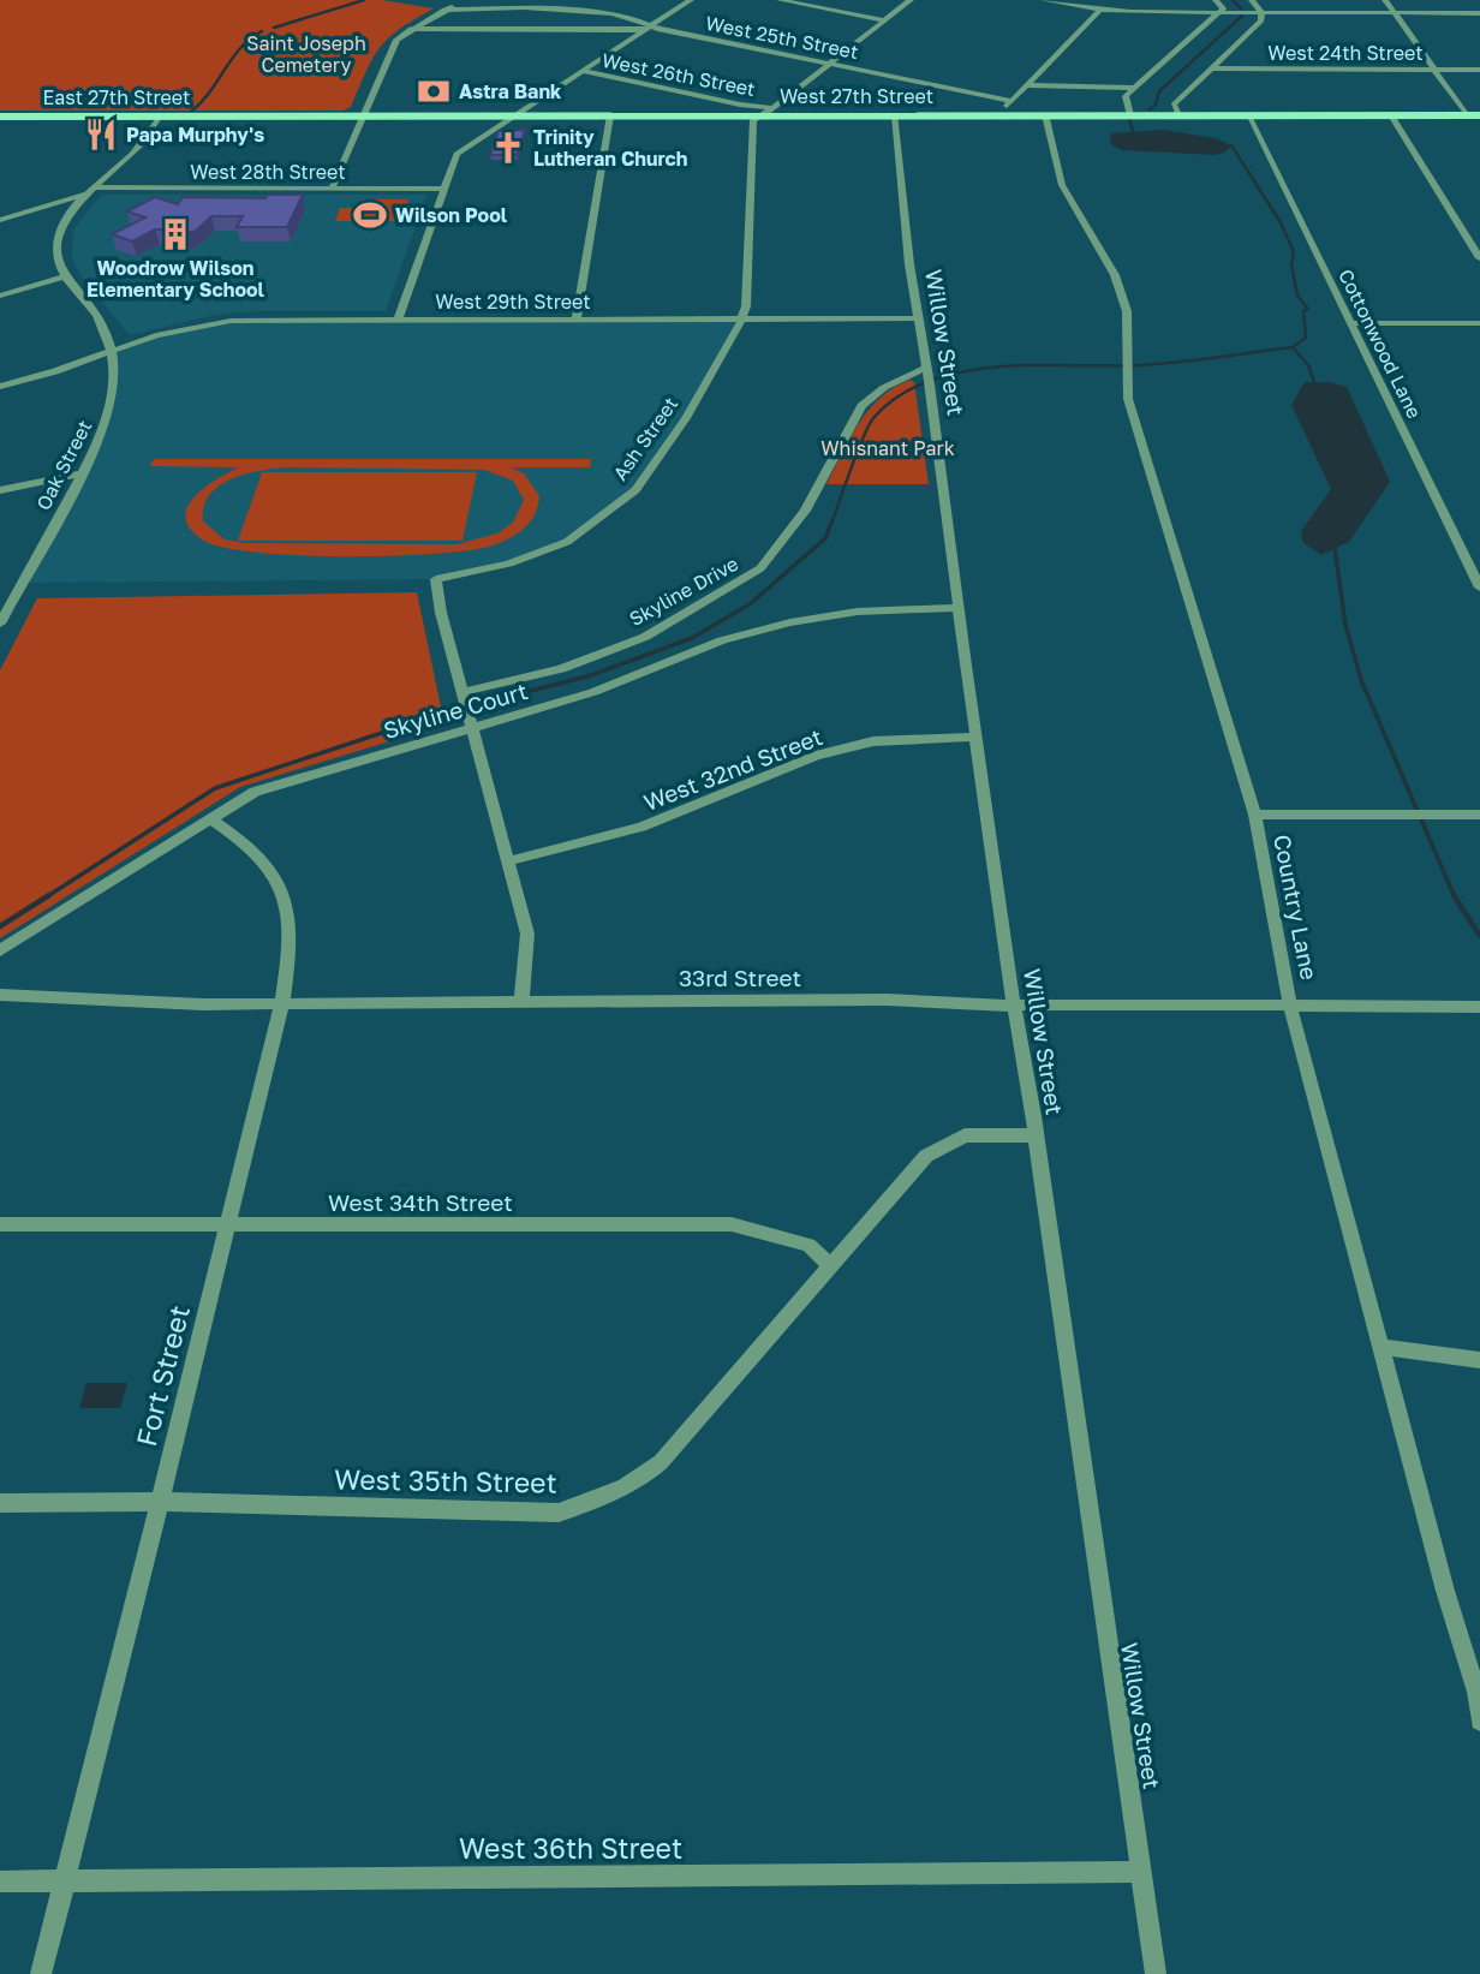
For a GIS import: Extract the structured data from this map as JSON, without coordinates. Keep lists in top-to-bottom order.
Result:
{
  "streets": {
    "main road": ["West 27th Street", "East 27th Street"],
    "street": [
      "West 25th Street",
      "West 24th Street",
      "West 26th Street",
      "West 28th Street",
      "West 29th Street",
      "Willow Street",
      "Cottonwood Lane",
      "Ash Street",
      "Oak Street",
      "Skyline Drive",
      "Skyline Court",
      "West 32nd Street",
      "Country Lane",
      "33rd Street",
      "West 34th Street",
      "Fort Street",
      "West 35th Street",
      "West 36th Street"
    ]
  },
  "crossings": [
    ["West 26th Street", "West 27th Street"],
    ["West 26th Street", "Ash Street"],
    ["West 27th Street", "East 27th Street"],
    ["West 27th Street", "Willow Street"],
    ["West 27th Street", "Cottonwood Lane"],
    ["West 27th Street", "Ash Street"],
    ["West 27th Street", "Country Lane"],
    ["West 29th Street", "Willow Street"],
    ["West 29th Street", "Ash Street"],
    ["West 29th Street", "Oak Street"],
    ["Willow Street", "Skyline Drive"],
    ["Willow Street", "Skyline Court"],
    ["Willow Street", "West 32nd Street"],
    ["Willow Street", "33rd Street"],
    ["Willow Street", "West 35th Street"],
    ["Willow Street", "West 36th Street"],
    ["Ash Street", "Skyline Drive"],
    ["Ash Street", "Skyline Court"],
    ["Ash Street", "West 32nd Street"],
    ["Ash Street", "33rd Street"],
    ["Skyline Court", "Fort Street"],
    ["Country Lane", "33rd Street"],
    ["33rd Street", "Fort Street"],
    ["West 34th Street", "Fort Street"],
    ["West 34th Street", "West 35th Street"],
    ["Fort Street", "West 35th Street"],
    ["Fort Street", "West 36th Street"]
  ],
  "parks": ["Saint Joseph Cemetery", "Whisnant Park"],
  "places": {
    "bank": ["Astra Bank"],
    "restaurant": ["Papa Murphy's"],
    "church": ["Trinity Lutheran Church"],
    "sports": ["Wilson Pool"],
    "building": ["Woodrow Wilson Elementary School"]
  }
}
